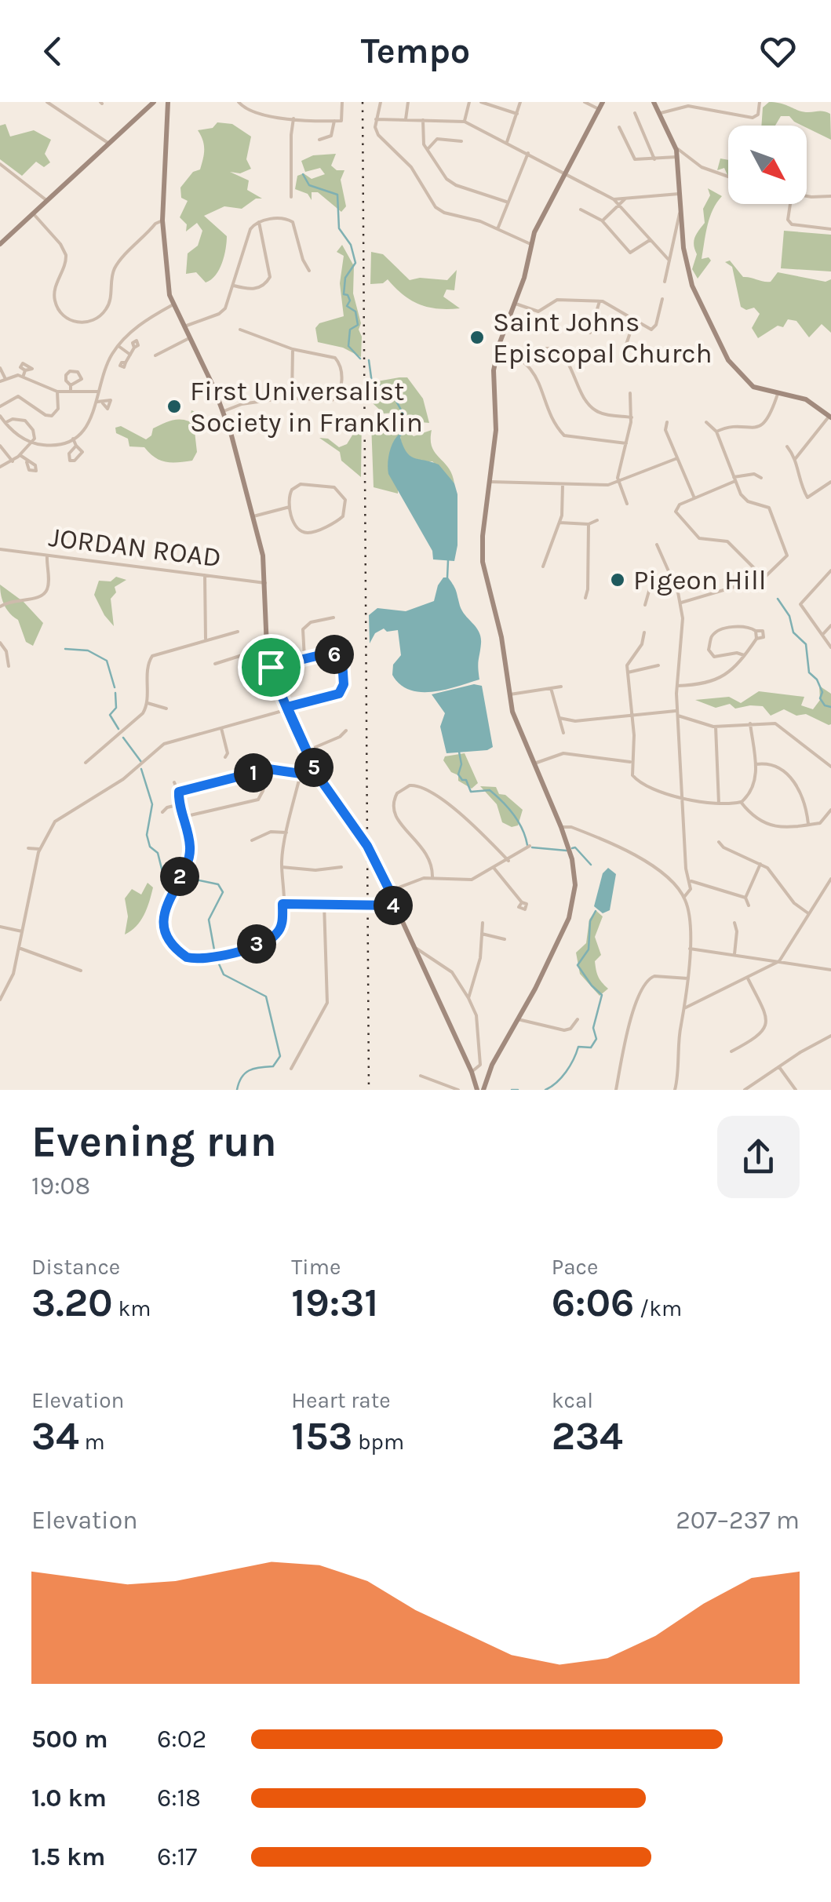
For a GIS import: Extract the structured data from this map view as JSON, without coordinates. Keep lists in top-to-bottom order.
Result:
{
  "streets": {
    "street": ["JORDAN ROAD"]
  },
  "places": ["Saint Johns Episcopal Church", "First Universalist Society in Franklin", "Pigeon Hill"],
  "north": "bottom right",
  "page": {
    "header": "Tempo",
    "pins": [
      "6",
      "5",
      "1",
      "2",
      "4",
      "3"
    ],
    "heading": ["Evening run", "19:08"],
    "stats": [
      ["Distance", "3.20 km"],
      ["Time", "19:31"],
      ["Pace", "6:06 /km"],
      ["Elevation", "34 m"],
      ["Heart rate", "153 bpm"],
      ["kcal", "234"]
    ],
    "chart": ["Elevation", "207–237 m"],
    "list": [
      {
        "name": "500 m",
        "note": "6:02"
      },
      {
        "name": "1.0 km",
        "note": "6:18"
      },
      {
        "name": "1.5 km",
        "note": "6:17"
      }
    ]
  }
}
